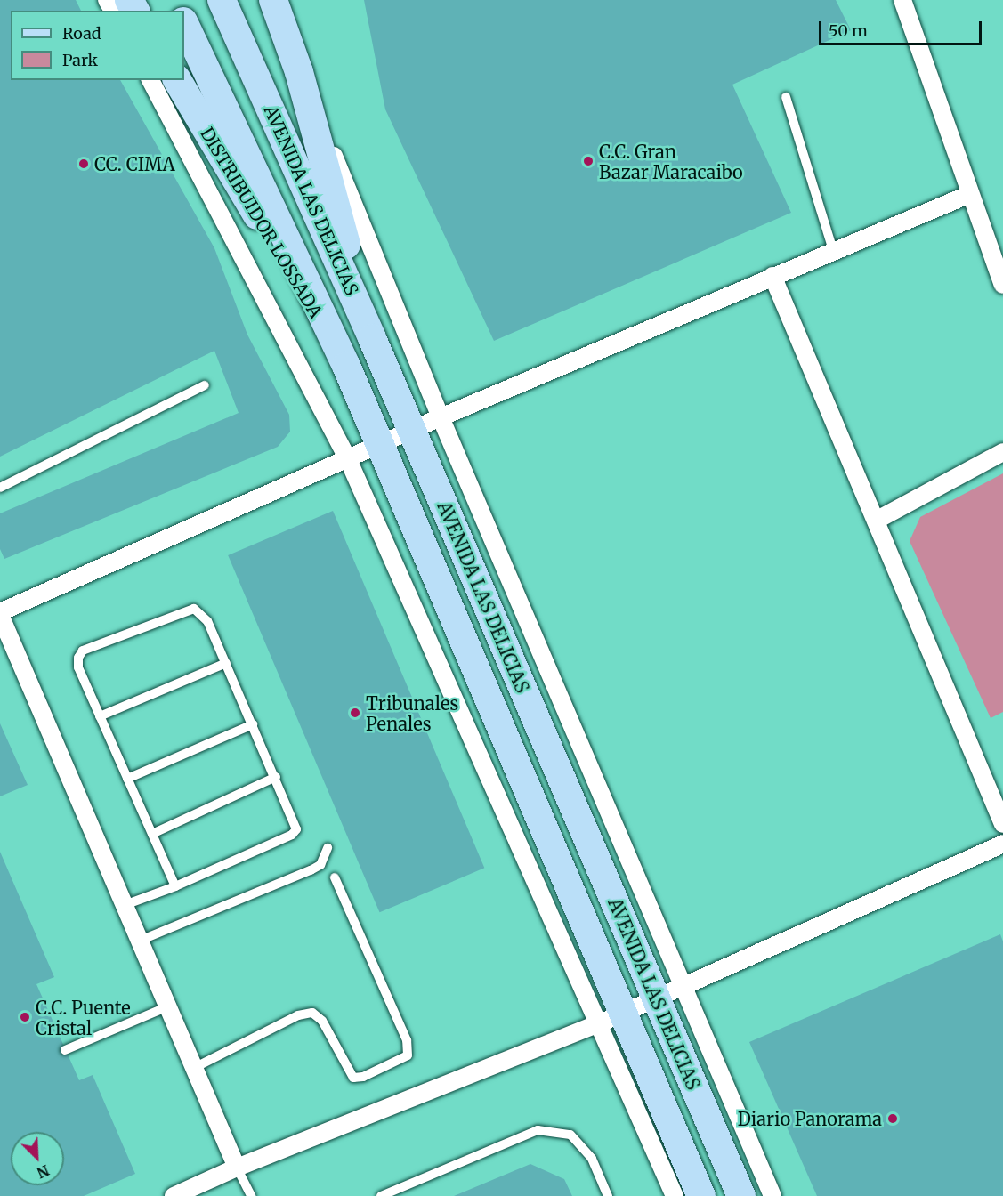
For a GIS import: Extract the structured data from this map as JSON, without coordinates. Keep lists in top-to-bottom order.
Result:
{
  "streets": {
    "main road": ["AVENIDA LAS DELICIAS", "DISTRIBUIDOR LOSSADA"]
  },
  "crossings": [
    ["AVENIDA LAS DELICIAS", "DISTRIBUIDOR LOSSADA"]
  ],
  "places": [
    "C.C. Gran Bazar Maracaibo",
    "CC. CIMA",
    "Tribunales Penales",
    "C.C. Puente Cristal",
    "Diario Panorama"
  ],
  "legend": ["Road", "Park"],
  "scale_bar": "50 m",
  "north": "bottom right"
}
